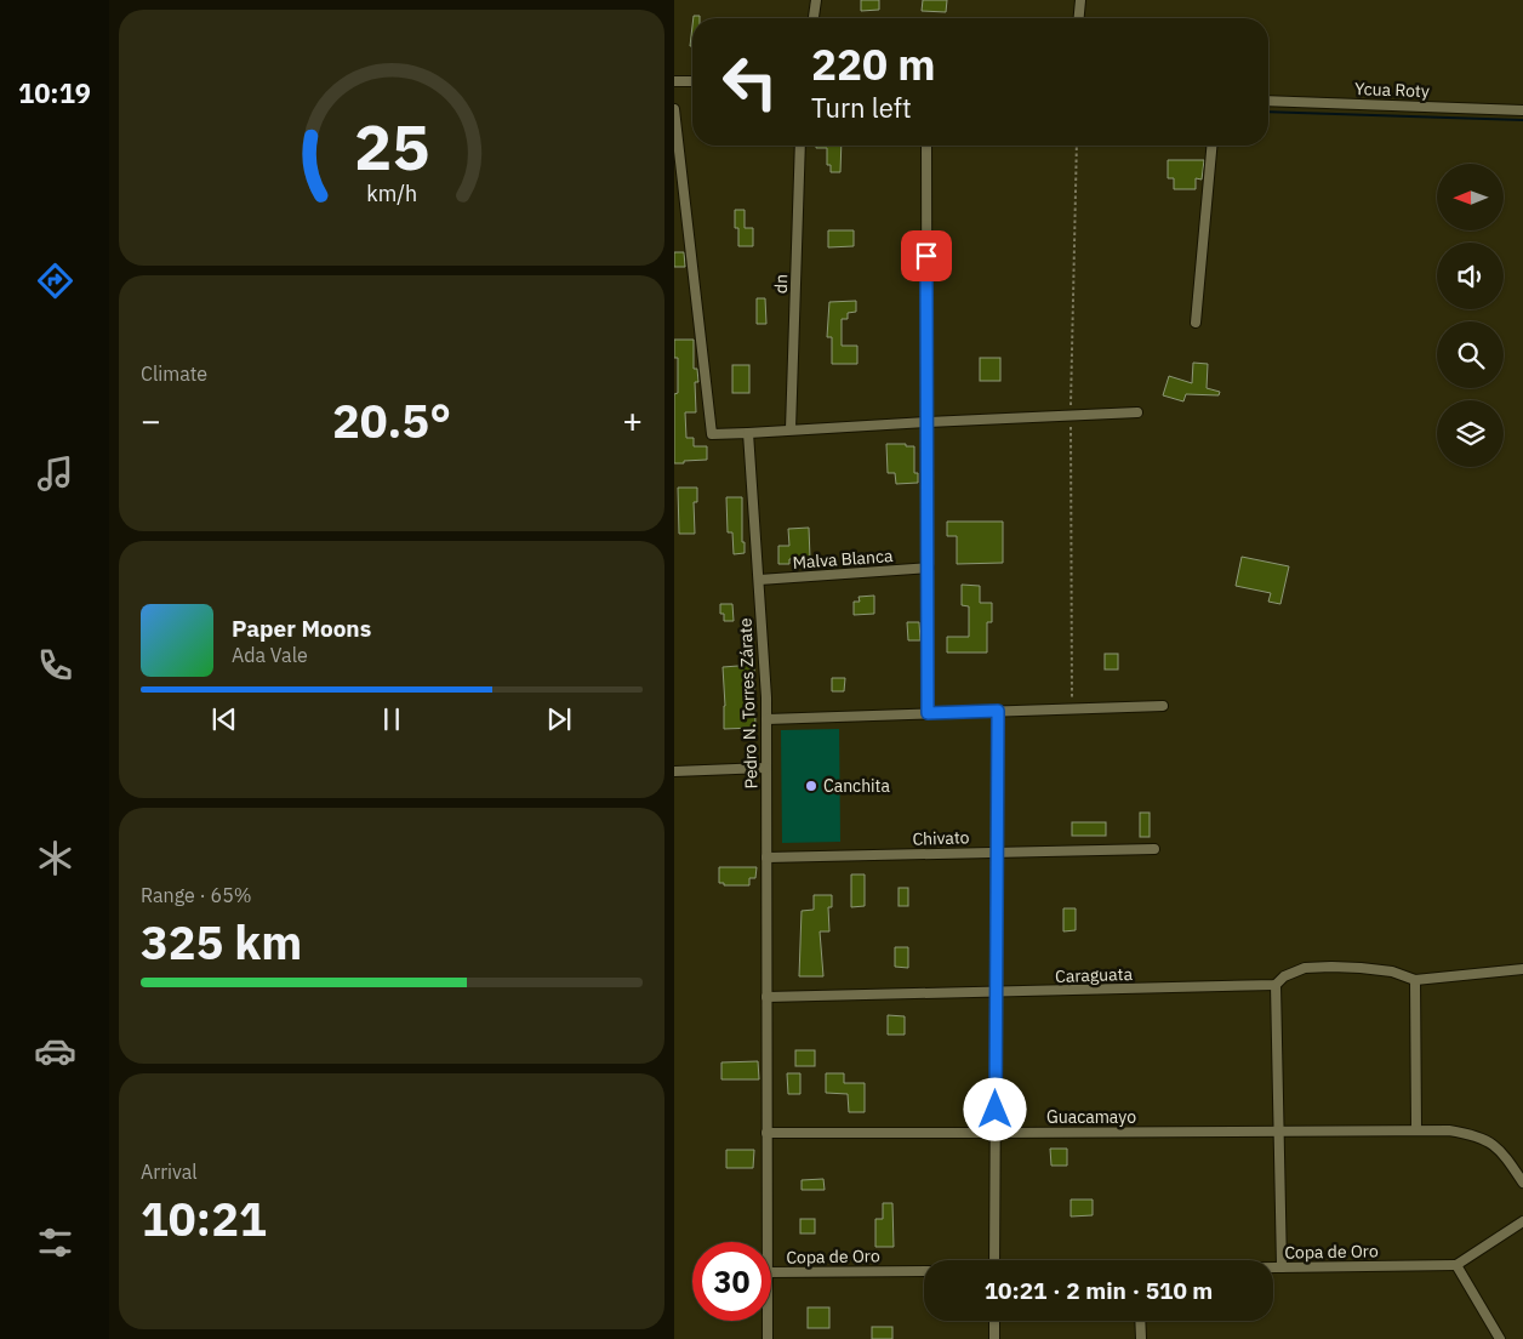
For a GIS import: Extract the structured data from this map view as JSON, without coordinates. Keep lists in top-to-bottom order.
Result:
{
  "streets": {
    "street": [
      "Ycua Roty",
      "dn",
      "Malva Blanca",
      "Pedro N. Torres Zárate",
      "Chivato",
      "Caraguata",
      "Guacamayo",
      "Copa de Oro"
    ]
  },
  "crossings": [
    ["Malva Blanca", "Pedro N. Torres Zárate"],
    ["Pedro N. Torres Zárate", "Chivato"],
    ["Pedro N. Torres Zárate", "Caraguata"],
    ["Pedro N. Torres Zárate", "Guacamayo"]
  ],
  "places": ["Canchita"],
  "north": "left",
  "page": {
    "tabs": "10:19",
    "turn": ["220 m", "Turn left"],
    "tile": [
      "Climate",
      ["Range · 65%", "325 km"],
      ["Arrival", "10:21"]
    ],
    "heat": ["−", "20.5°", "+"],
    "song": ["Paper Moons", "Ada Vale"],
    "limit": "30",
    "trip": "10:21 · 2 min · 510 m",
    "gauge": ["25", "km/h"]
  }
}
